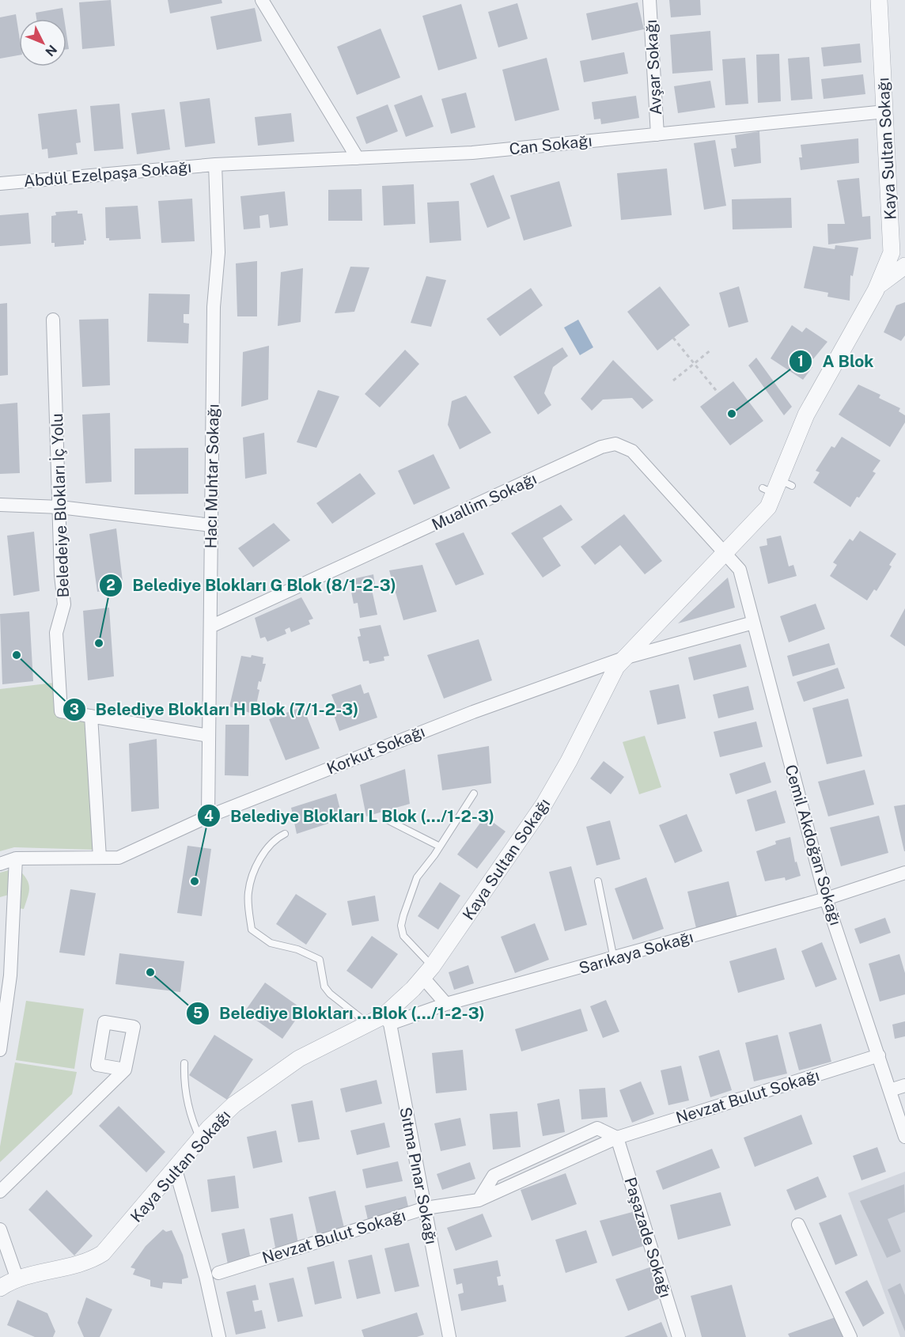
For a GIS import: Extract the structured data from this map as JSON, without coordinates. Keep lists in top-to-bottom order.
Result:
{
  "streets": {
    "street": [
      "Avşar Sokağı",
      "Can Sokağı",
      "Kaya Sultan Sokağı",
      "Abdül Ezelpaşa Sokağı",
      "Hacı Muhtar Sokağı",
      "Muallim Sokağı",
      "Beledeiye Blokları İç Yolu",
      "Korkut Sokağı",
      "Cemil Akdoğan Sokağı",
      "Sarıkaya Sokağı",
      "Nevzat Bulut Sokağı",
      "Sıtma Pınar Sokağı",
      "Paşazade Sokağı"
    ]
  },
  "crossings": [
    ["Avşar Sokağı", "Can Sokağı"],
    ["Can Sokağı", "Kaya Sultan Sokağı"],
    ["Can Sokağı", "Abdül Ezelpaşa Sokağı"],
    ["Can Sokağı", "Hacı Muhtar Sokağı"],
    ["Kaya Sultan Sokağı", "Muallim Sokağı"],
    ["Kaya Sultan Sokağı", "Korkut Sokağı"],
    ["Kaya Sultan Sokağı", "Cemil Akdoğan Sokağı"],
    ["Kaya Sultan Sokağı", "Sarıkaya Sokağı"],
    ["Kaya Sultan Sokağı", "Sıtma Pınar Sokağı"],
    ["Abdül Ezelpaşa Sokağı", "Hacı Muhtar Sokağı"],
    ["Hacı Muhtar Sokağı", "Muallim Sokağı"],
    ["Hacı Muhtar Sokağı", "Beledeiye Blokları İç Yolu"],
    ["Hacı Muhtar Sokağı", "Korkut Sokağı"],
    ["Muallim Sokağı", "Cemil Akdoğan Sokağı"],
    ["Korkut Sokağı", "Cemil Akdoğan Sokağı"],
    ["Cemil Akdoğan Sokağı", "Sarıkaya Sokağı"],
    ["Cemil Akdoğan Sokağı", "Nevzat Bulut Sokağı"],
    ["Sarıkaya Sokağı", "Sıtma Pınar Sokağı"],
    ["Nevzat Bulut Sokağı", "Sıtma Pınar Sokağı"],
    ["Nevzat Bulut Sokağı", "Paşazade Sokağı"]
  ],
  "places": [
    "A Blok",
    "Belediye Blokları G Blok (8/1-2-3)",
    "Belediye Blokları H Blok (7/1-2-3)",
    "Belediye Blokları L Blok (.../1-2-3)",
    "Belediye Blokları ...Blok (.../1-2-3)"
  ],
  "north": "bottom right"
}
